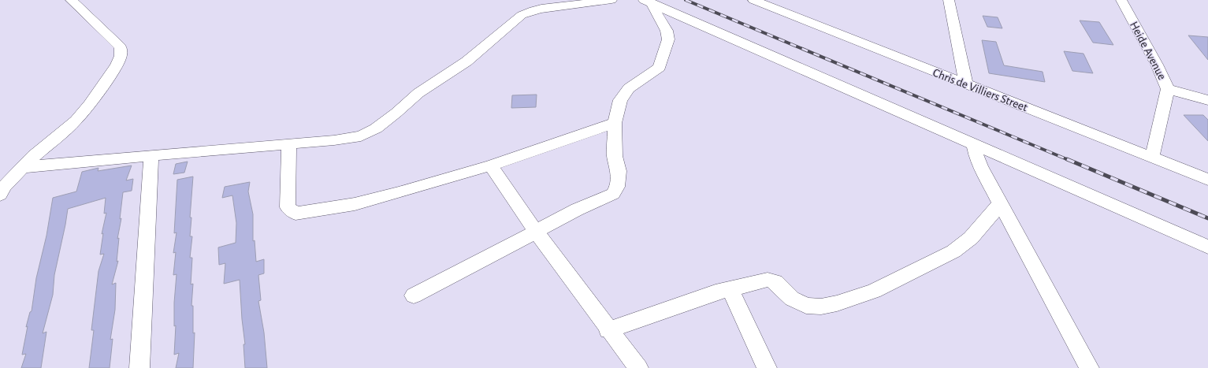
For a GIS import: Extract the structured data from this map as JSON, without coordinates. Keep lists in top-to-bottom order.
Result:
{
  "streets": {
    "street": ["Heide Avenue", "Chris de Villiers Street"]
  },
  "crossings": [
    ["Heide Avenue", "Chris de Villiers Street"]
  ]
}
